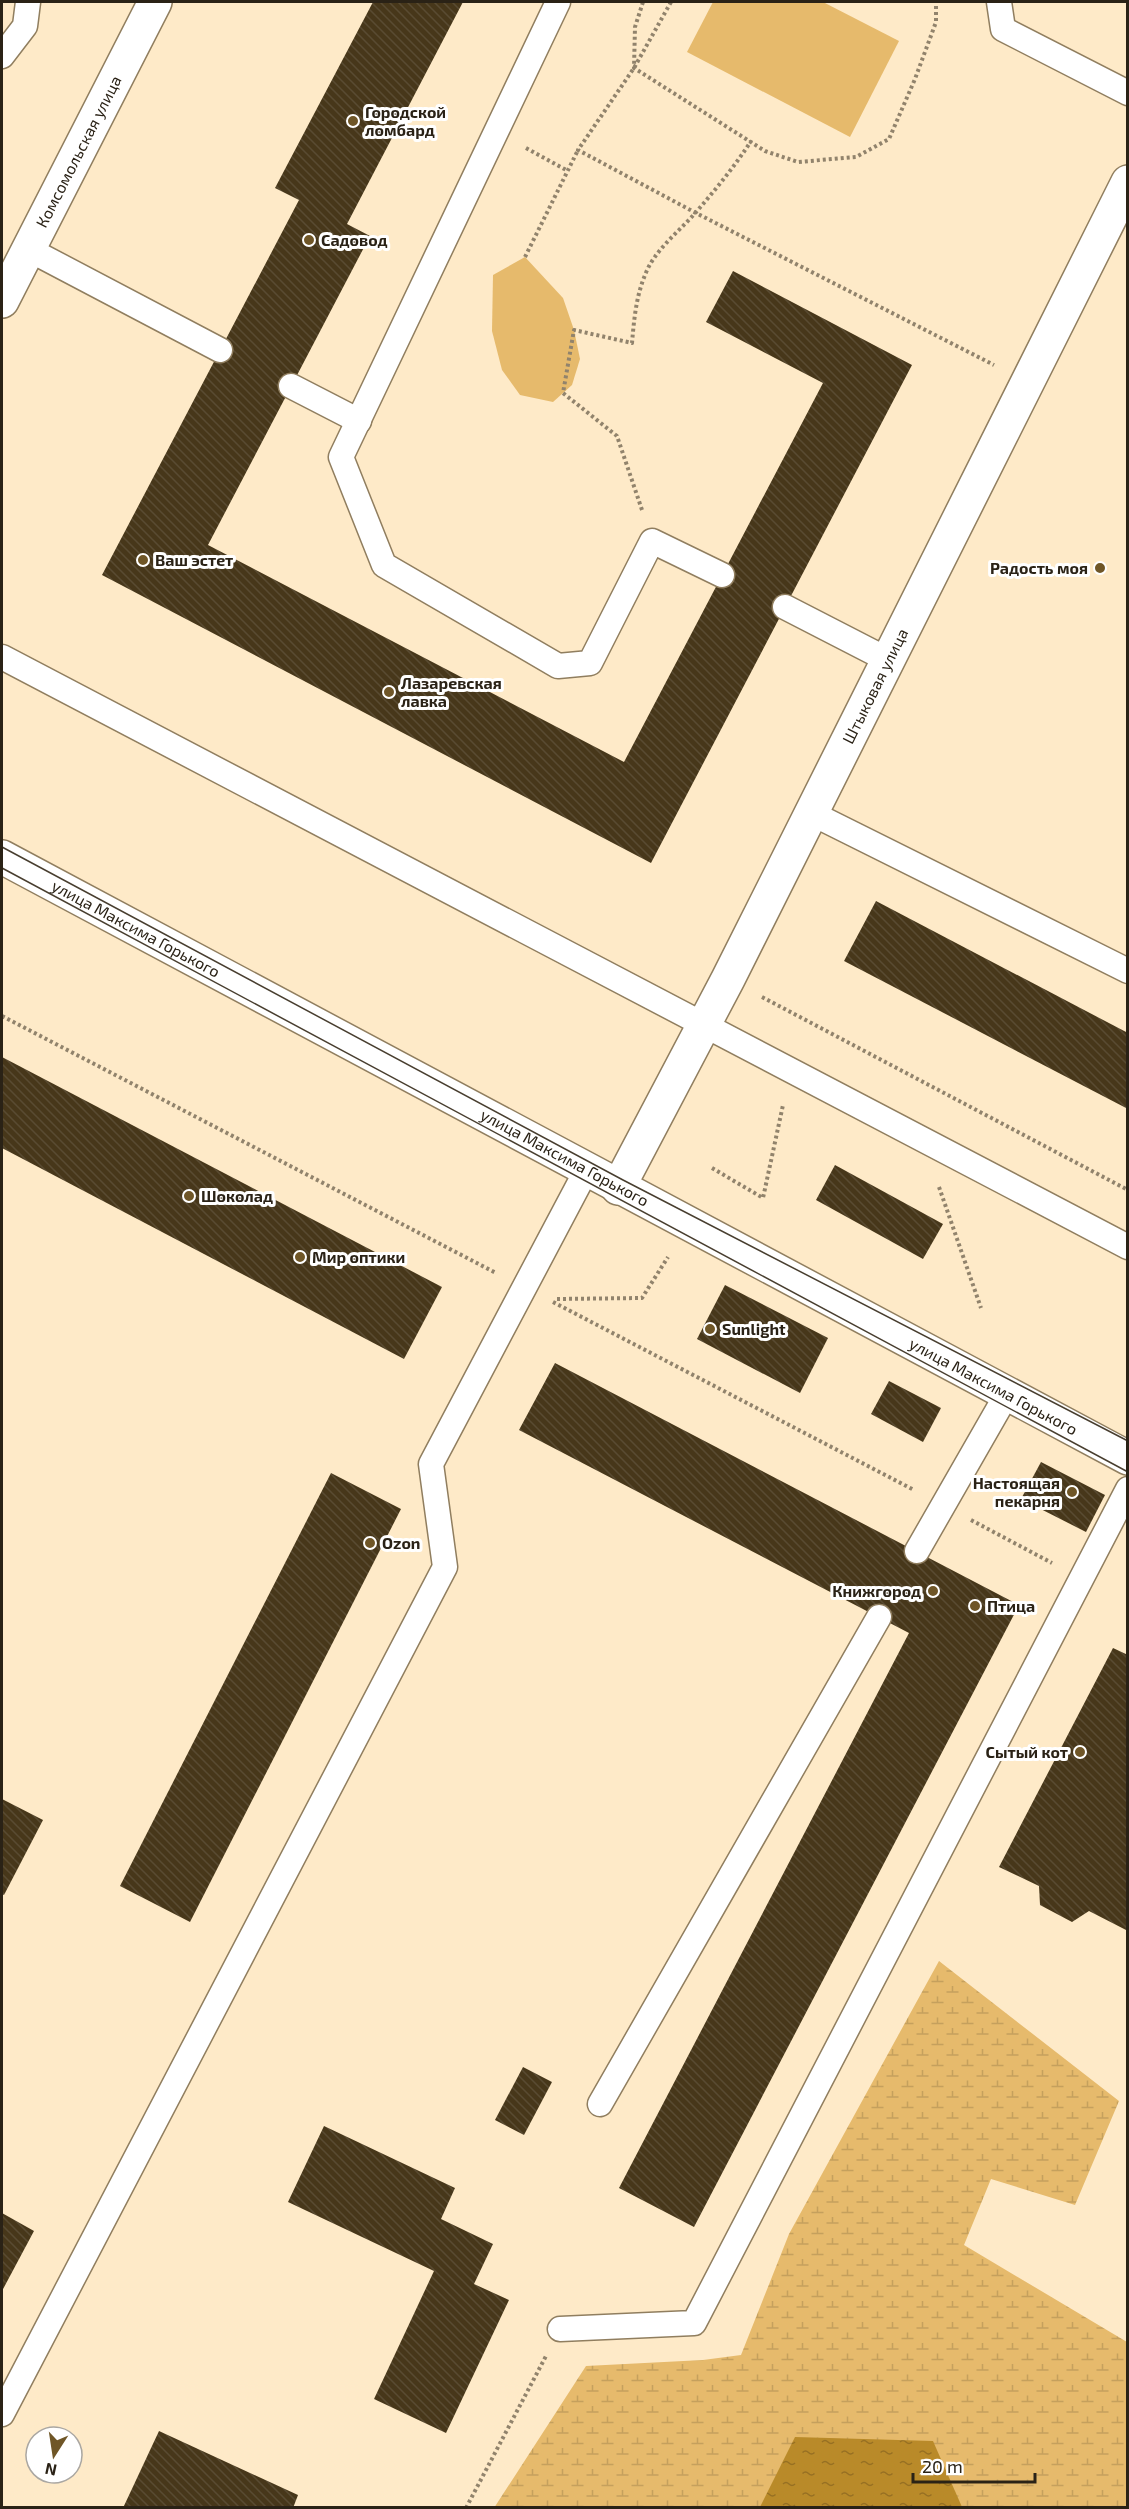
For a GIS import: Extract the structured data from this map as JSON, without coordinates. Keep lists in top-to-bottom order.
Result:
{
  "streets": {
    "street": ["Комсомольская улица", "Штыковая улица", "улица Максима Горького"]
  },
  "crossings": [
    ["Штыковая улица", "улица Максима Горького"]
  ],
  "places": [
    "Городской ломбард",
    "Садовод",
    "Ваш эстет",
    "Радость моя",
    "Лазаревская лавка",
    "Шоколад",
    "Мир оптики",
    "Sunlight",
    "Настоящая пекарня",
    "Ozon",
    "Книжгород",
    "Птица",
    "Сытый кот"
  ],
  "scale_bar": "20 m",
  "north": "bottom"
}
